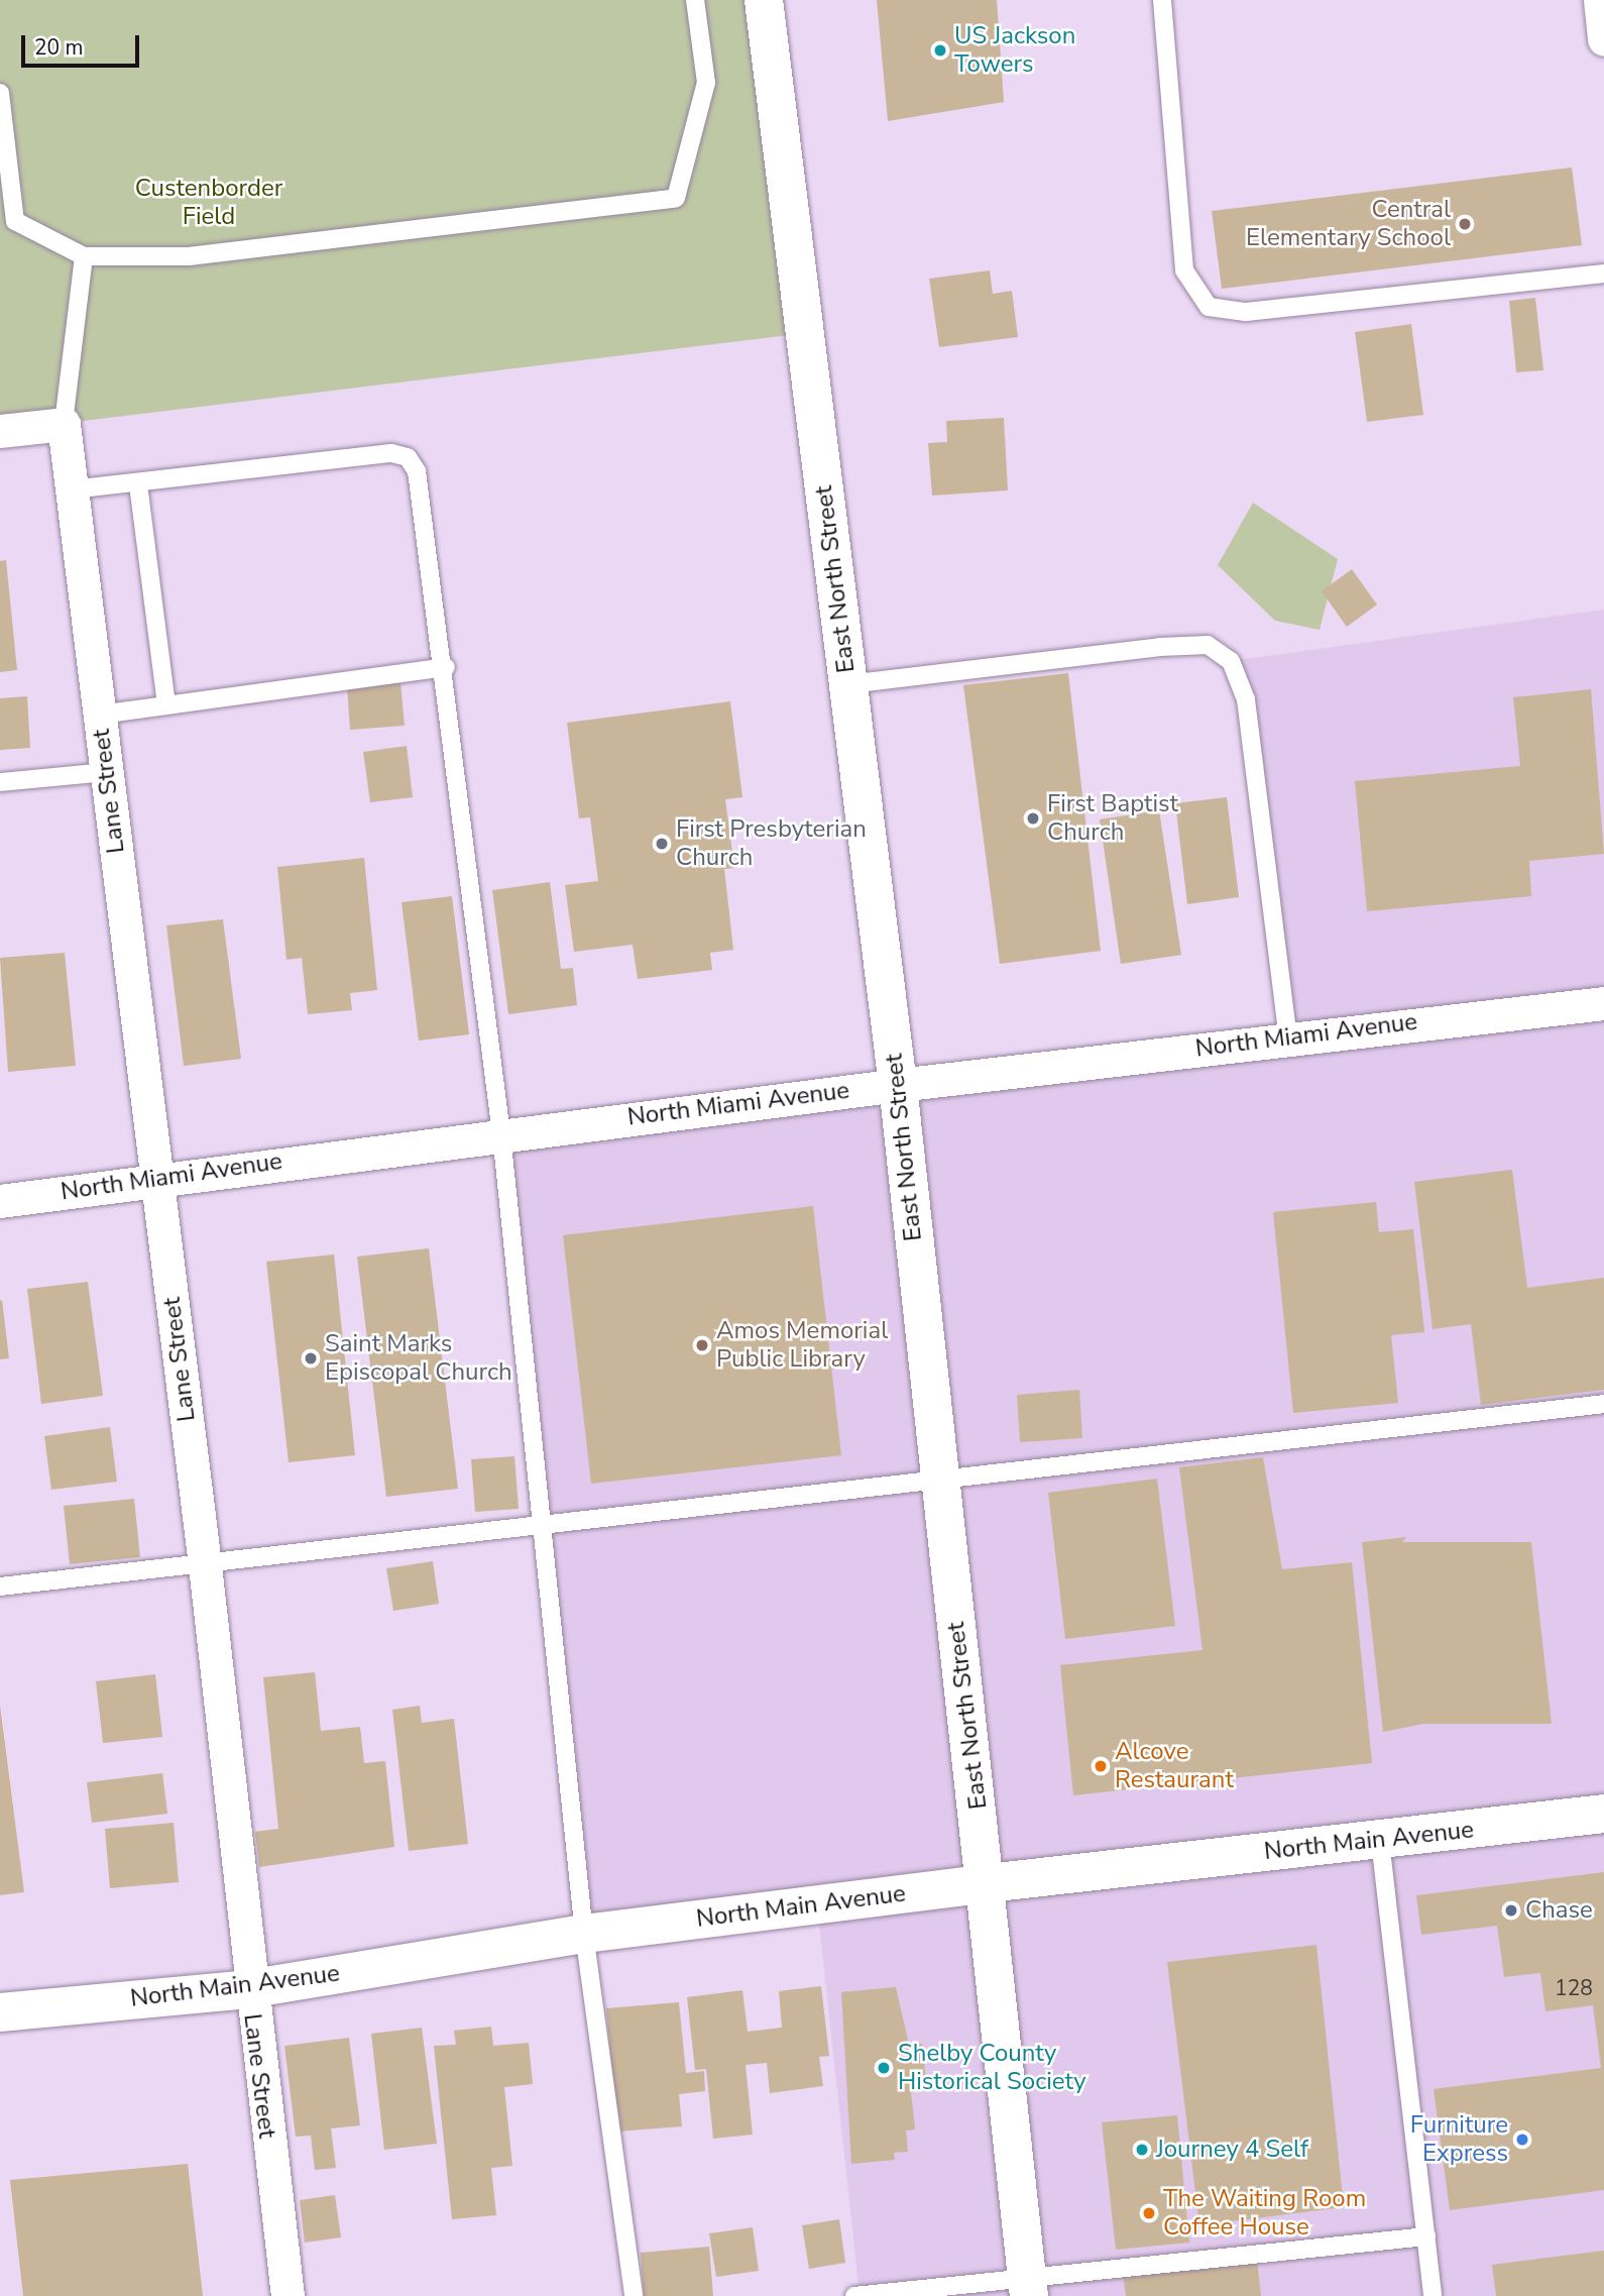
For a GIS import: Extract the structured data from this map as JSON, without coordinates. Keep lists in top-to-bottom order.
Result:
{
  "streets": {
    "main road": ["East North Street", "North Main Avenue"],
    "street": ["Lane Street", "North Miami Avenue"]
  },
  "crossings": [
    ["East North Street", "North Miami Avenue"],
    ["East North Street", "North Main Avenue"],
    ["Lane Street", "North Miami Avenue"],
    ["Lane Street", "North Main Avenue"]
  ],
  "parks": ["Custenborder Field"],
  "places": [
    "US Jackson Towers",
    "Central Elementary School",
    "First Baptist Church",
    "First Presbyterian Church",
    "Amos Memorial Public Library",
    "Saint Marks Episcopal Church",
    "Alcove Restaurant",
    "Chase",
    "Shelby County Historical Society",
    "Furniture Express",
    "Journey 4 Self",
    "The Waiting Room Coffee House"
  ],
  "house_numbers": ["128"],
  "scale_bar": "20 m"
}
